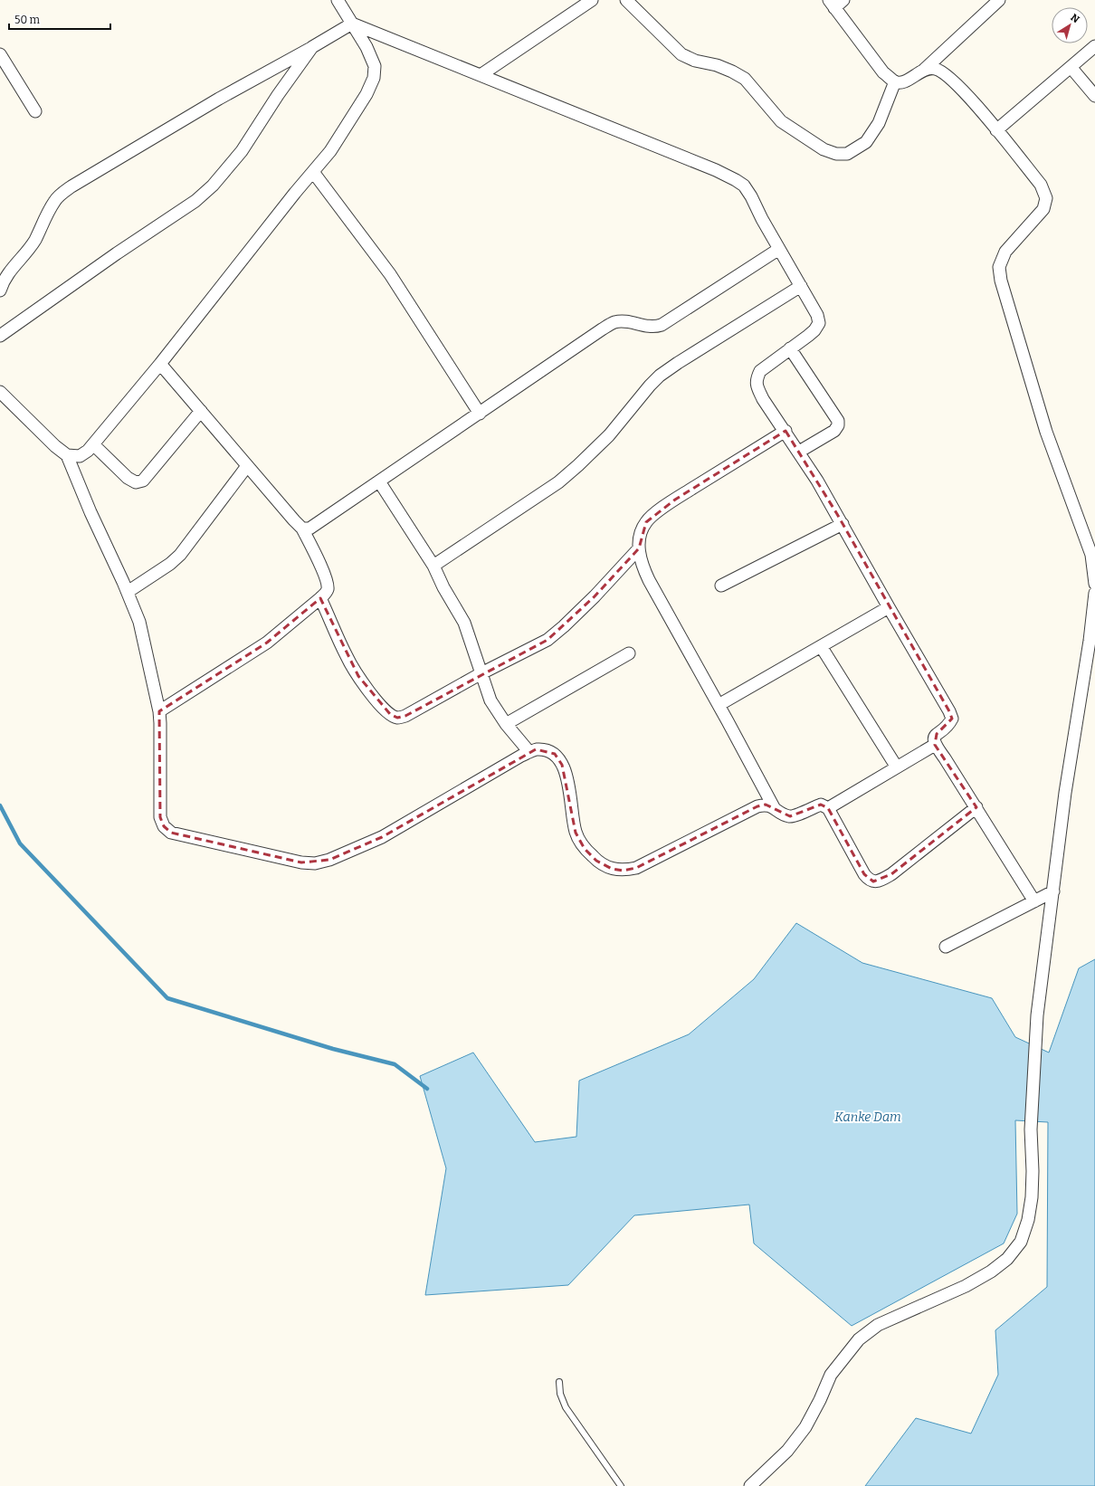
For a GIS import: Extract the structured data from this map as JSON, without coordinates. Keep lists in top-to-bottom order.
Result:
{
  "water": ["Kanke Dam"],
  "scale_bar": "50 m",
  "north": "top right"
}
